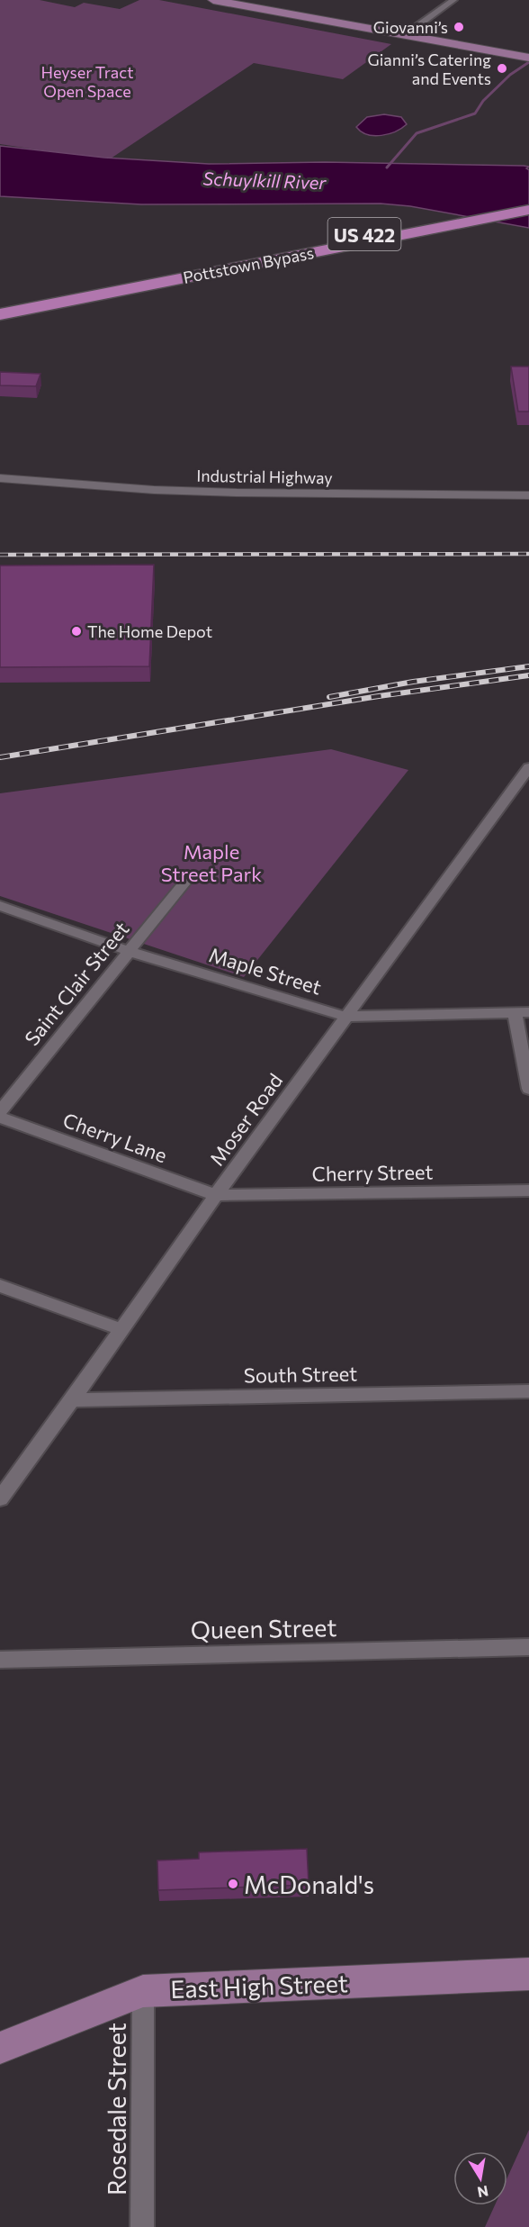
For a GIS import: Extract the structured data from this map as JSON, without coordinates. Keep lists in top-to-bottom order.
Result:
{
  "streets": {
    "highway": ["US 422", "Pottstown Bypass"],
    "main road": ["East High Street"],
    "street": [
      "Industrial Highway",
      "Maple Street",
      "Saint Clair Street",
      "Moser Road",
      "Cherry Lane",
      "Cherry Street",
      "South Street",
      "Queen Street",
      "Rosedale Street"
    ]
  },
  "crossings": [
    ["Maple Street", "Saint Clair Street"],
    ["Maple Street", "Moser Road"],
    ["Moser Road", "Cherry Lane"],
    ["Moser Road", "Cherry Street"],
    ["Moser Road", "South Street"],
    ["Cherry Lane", "Cherry Street"],
    ["East High Street", "Rosedale Street"]
  ],
  "water": ["Schuylkill River"],
  "parks": ["Heyser Tract Open Space", "Maple Street Park"],
  "places": [
    "Giovanni’s",
    "Gianni’s Catering and Events",
    "The Home Depot",
    "McDonald's"
  ],
  "north": "bottom"
}
